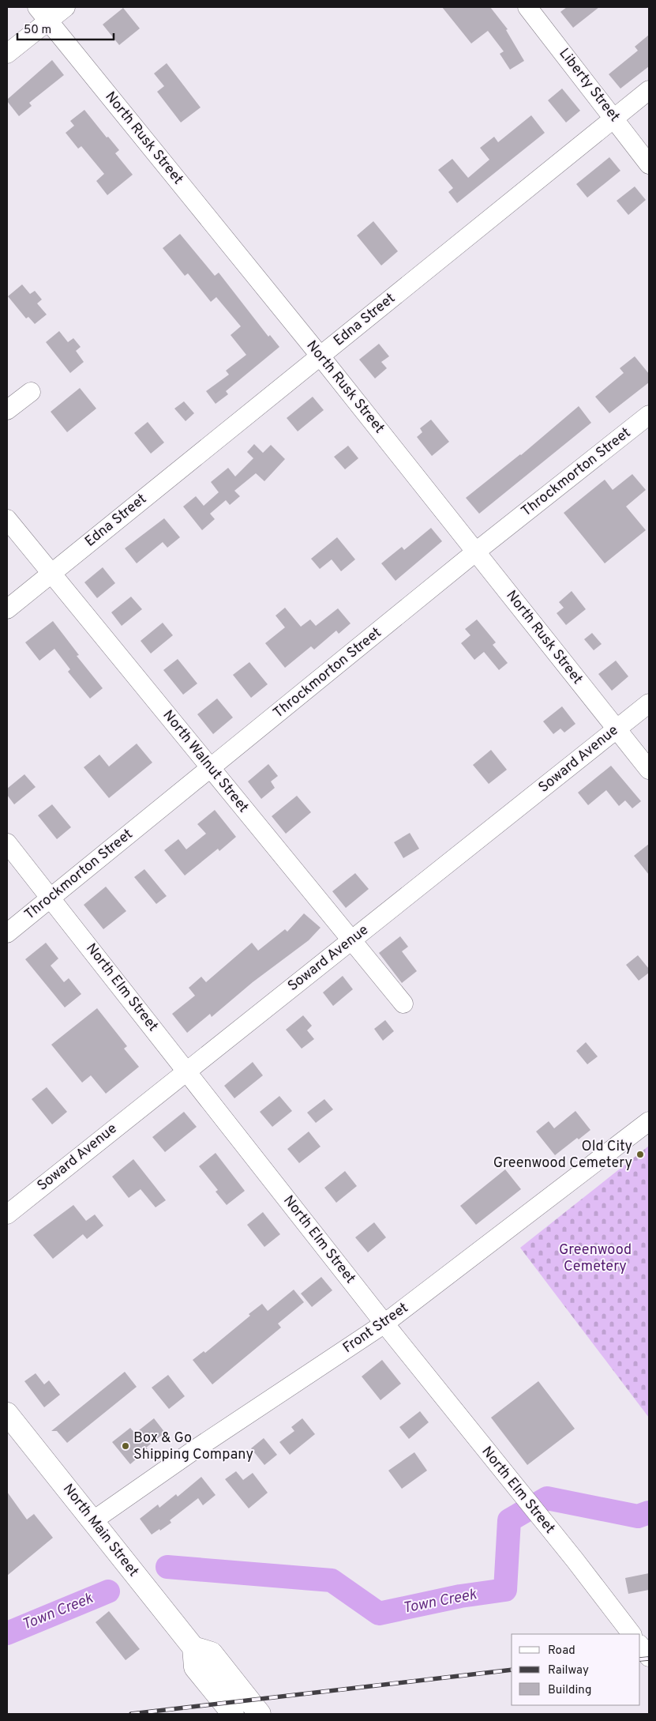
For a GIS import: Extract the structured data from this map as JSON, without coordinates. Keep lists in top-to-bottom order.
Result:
{
  "streets": {
    "main road": ["North Main Street"],
    "street": [
      "Liberty Street",
      "North Rusk Street",
      "Edna Street",
      "Throckmorton Street",
      "Soward Avenue",
      "North Walnut Street",
      "North Elm Street",
      "Front Street"
    ]
  },
  "crossings": [
    ["Liberty Street", "Edna Street"],
    ["North Rusk Street", "Edna Street"],
    ["North Rusk Street", "Throckmorton Street"],
    ["North Rusk Street", "Soward Avenue"],
    ["Edna Street", "North Walnut Street"],
    ["Throckmorton Street", "North Walnut Street"],
    ["Throckmorton Street", "North Elm Street"],
    ["Soward Avenue", "North Walnut Street"],
    ["Soward Avenue", "North Elm Street"],
    ["North Elm Street", "Front Street"],
    ["Front Street", "North Main Street"]
  ],
  "water": ["Town Creek"],
  "parks": ["Greenwood Cemetery"],
  "places": ["Old City Greenwood Cemetery", "Box & Go Shipping Company"],
  "legend": ["Road", "Railway", "Building"],
  "scale_bar": "50 m"
}
